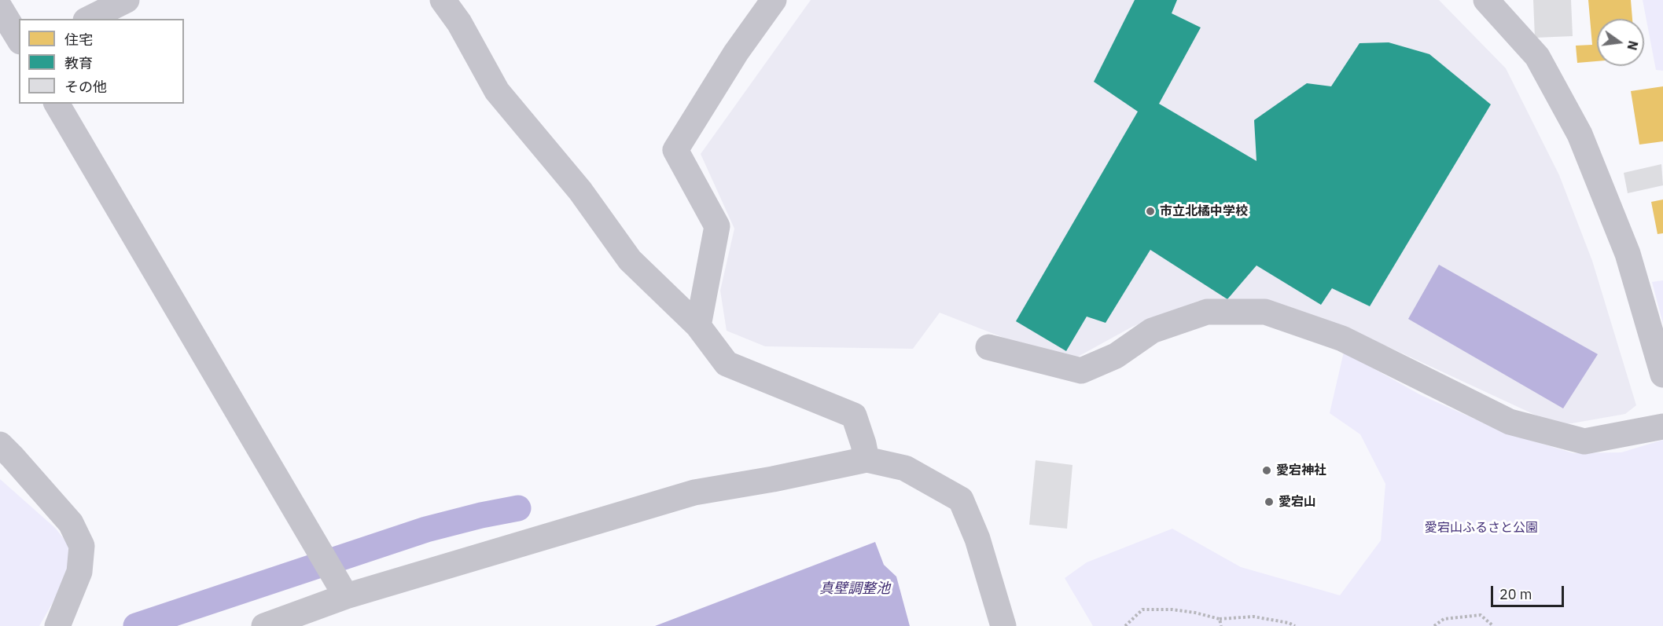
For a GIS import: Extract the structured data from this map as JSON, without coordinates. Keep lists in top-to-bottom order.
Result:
{
  "water": ["真壁調整池"],
  "parks": ["愛宕山ふるさと公園"],
  "places": ["市立北橘中学校", "愛宕神社", "愛宕山"],
  "legend": ["住宅", "教育", "その他"],
  "scale_bar": "20 m",
  "north": "right"
}
